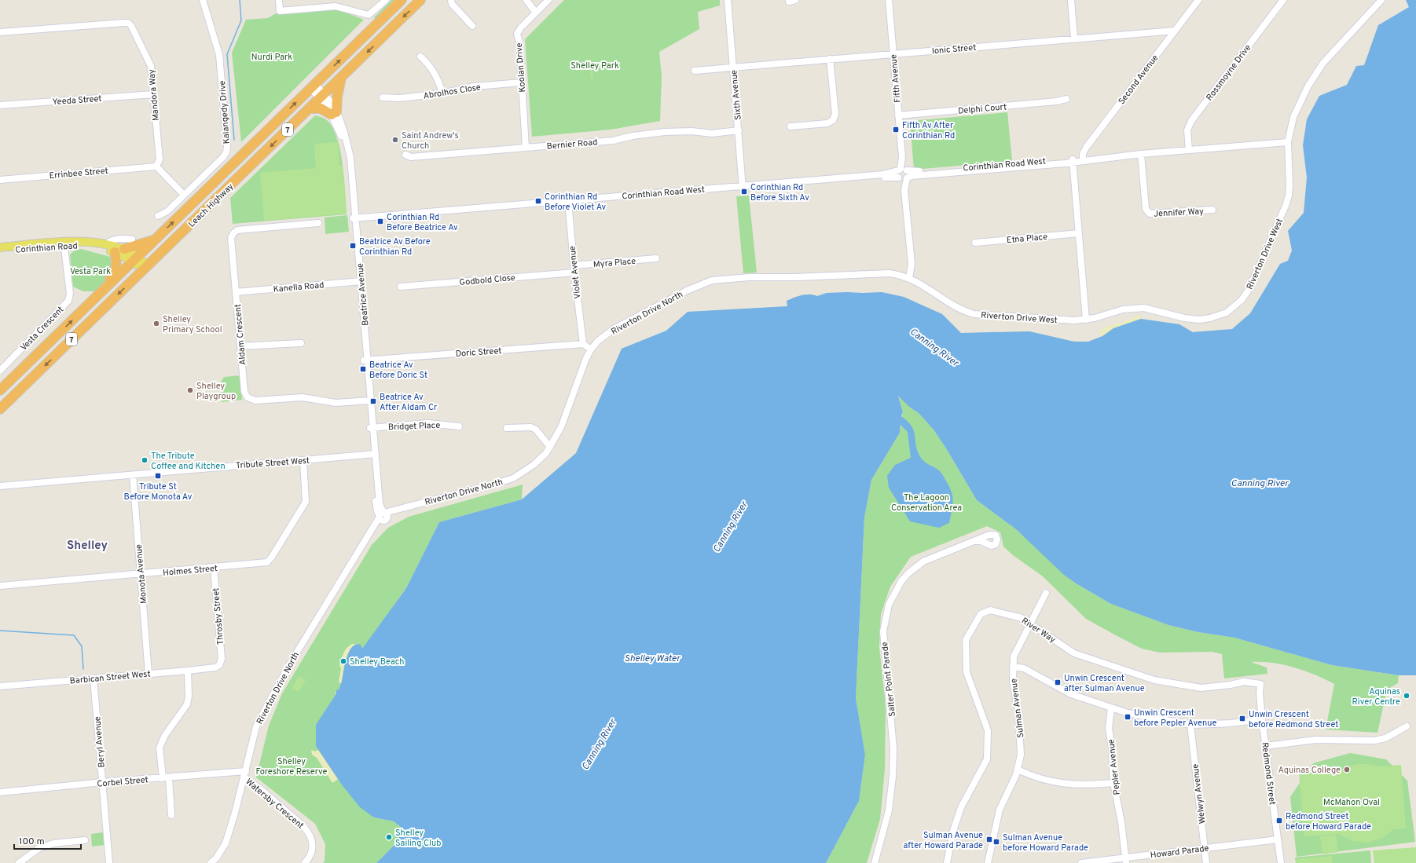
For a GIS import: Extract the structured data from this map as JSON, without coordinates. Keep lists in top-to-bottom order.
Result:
{
  "streets": {
    "highway": ["7", "Leach Highway"],
    "main road": ["Corinthian Road"],
    "street": [
      "Ionic Street",
      "Koolan Drive",
      "Rossmoyne Drive",
      "Fifth Avenue",
      "Second Avenue",
      "Abrolhos Close",
      "Mandora Way",
      "Sixth Avenue",
      "Yeeda Street",
      "Delphi Court",
      "Kalangedy Drive",
      "Bernier Road",
      "Corinthian Road West",
      "Errinbee Street",
      "Jennifer Way",
      "Etna Place",
      "Riverton Drive West",
      "Myra Place",
      "Violet Avenue",
      "Godbold Close",
      "Kanella Road",
      "Beatrice Avenue",
      "Riverton Drive North",
      "Vesta Crescent",
      "Aldam Crescent",
      "Doric Street",
      "Bridget Place",
      "Tribute Street West",
      "Holmes Street",
      "Monota Avenue",
      "Throsby Street",
      "River Way",
      "Barbican Street West",
      "Salter Point Parade",
      "Sulman Avenue",
      "Beryl Avenue",
      "Pepler Avenue",
      "Redmond Street",
      "Corbel Street",
      "Welwyn Avenue",
      "Watersby Crescent",
      "Howard Parade"
    ]
  },
  "crossings": [
    ["Ionic Street", "Fifth Avenue"],
    ["Ionic Street", "Second Avenue"],
    ["Ionic Street", "Sixth Avenue"],
    ["Koolan Drive", "Abrolhos Close"],
    ["Koolan Drive", "Bernier Road"],
    ["Rossmoyne Drive", "Corinthian Road West"],
    ["Fifth Avenue", "Delphi Court"],
    ["Fifth Avenue", "Corinthian Road West"],
    ["Second Avenue", "Corinthian Road West"],
    ["Mandora Way", "Yeeda Street"],
    ["Mandora Way", "Errinbee Street"],
    ["Sixth Avenue", "Bernier Road"],
    ["Sixth Avenue", "Corinthian Road West"],
    ["Corinthian Road West", "Jennifer Way"],
    ["Corinthian Road West", "Riverton Drive West"],
    ["Corinthian Road West", "Violet Avenue"],
    ["Corinthian Road West", "Beatrice Avenue"],
    ["Leach Highway", "Corinthian Road"],
    ["Leach Highway", "Beatrice Avenue"],
    ["Corinthian Road", "Vesta Crescent"],
    ["Riverton Drive West", "Riverton Drive North"],
    ["Myra Place", "Violet Avenue"],
    ["Violet Avenue", "Godbold Close"],
    ["Violet Avenue", "Doric Street"],
    ["Kanella Road", "Beatrice Avenue"],
    ["Kanella Road", "Aldam Crescent"],
    ["Beatrice Avenue", "Riverton Drive North"],
    ["Beatrice Avenue", "Aldam Crescent"],
    ["Beatrice Avenue", "Doric Street"],
    ["Beatrice Avenue", "Bridget Place"],
    ["Beatrice Avenue", "Tribute Street West"],
    ["Riverton Drive North", "Corbel Street"],
    ["Riverton Drive North", "Watersby Crescent"],
    ["Tribute Street West", "Holmes Street"],
    ["Tribute Street West", "Monota Avenue"],
    ["Holmes Street", "Monota Avenue"],
    ["Holmes Street", "Throsby Street"],
    ["Monota Avenue", "Barbican Street West"],
    ["Throsby Street", "Barbican Street West"],
    ["River Way", "Sulman Avenue"],
    ["River Way", "Redmond Street"],
    ["Barbican Street West", "Beryl Avenue"],
    ["Beryl Avenue", "Corbel Street"],
    ["Pepler Avenue", "Howard Parade"],
    ["Redmond Street", "Howard Parade"],
    ["Corbel Street", "Watersby Crescent"],
    ["Welwyn Avenue", "Howard Parade"]
  ],
  "districts": ["Shelley"],
  "water": ["Canning River", "Shelley Water"],
  "parks": [
    "Nurdi Park",
    "Shelley Park",
    "Vesta Park",
    "The Lagoon Conservation Area",
    "Shelley Foreshore Reserve",
    "McMahon Oval"
  ],
  "places": {
    "transit": [
      "Fifth Av After Corinthian Rd",
      "Corinthian Rd Before Sixth Av",
      "Corinthian Rd Before Violet Av",
      "Corinthian Rd Before Beatrice Av",
      "Beatrice Av Before Corinthian Rd",
      "Beatrice Av Before Doric St",
      "Beatrice Av After Aldam Cr",
      "Tribute St Before Monota Av",
      "Unwin Crescent after Sulman Avenue",
      "Unwin Crescent before Pepler Avenue",
      "Unwin Crescent before Redmond Street",
      "Redmond Street before Howard Parade",
      "Sulman Avenue after Howard Parade",
      "Sulman Avenue before Howard Parade"
    ],
    "other": [
      "Saint Andrew's Church",
      "Shelley Primary School",
      "Shelley Playgroup",
      "The Tribute Coffee and Kitchen",
      "Shelley Beach",
      "Aquinas River Centre",
      "Aquinas College",
      "Shelley Sailing Club"
    ]
  },
  "scale_bar": "100 m"
}
